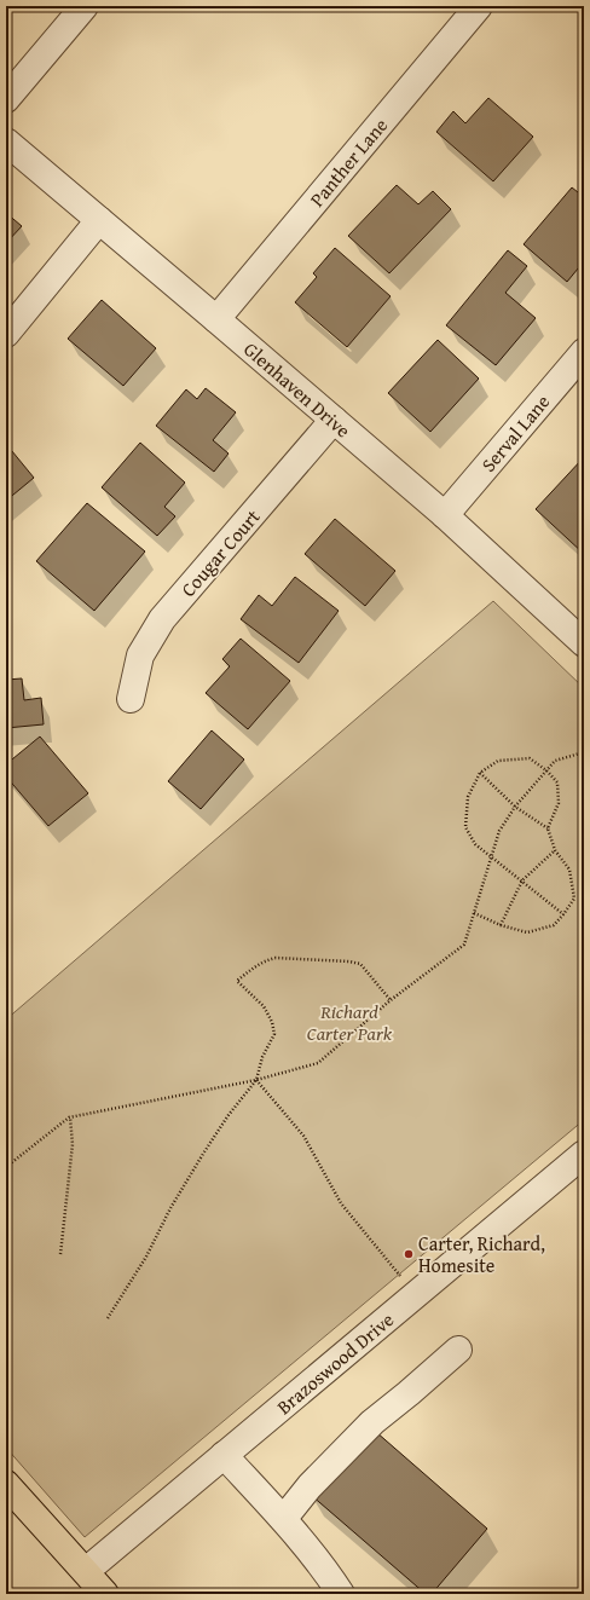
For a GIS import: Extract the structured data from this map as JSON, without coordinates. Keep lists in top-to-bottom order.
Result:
{
  "streets": {
    "street": [
      "Panther Lane",
      "Glenhaven Drive",
      "Serval Lane",
      "Cougar Court",
      "Brazoswood Drive"
    ]
  },
  "crossings": [
    ["Panther Lane", "Glenhaven Drive"],
    ["Glenhaven Drive", "Serval Lane"],
    ["Glenhaven Drive", "Cougar Court"]
  ],
  "parks": ["Richard Carter Park"],
  "places": ["Carter, Richard, Homesite"]
}
